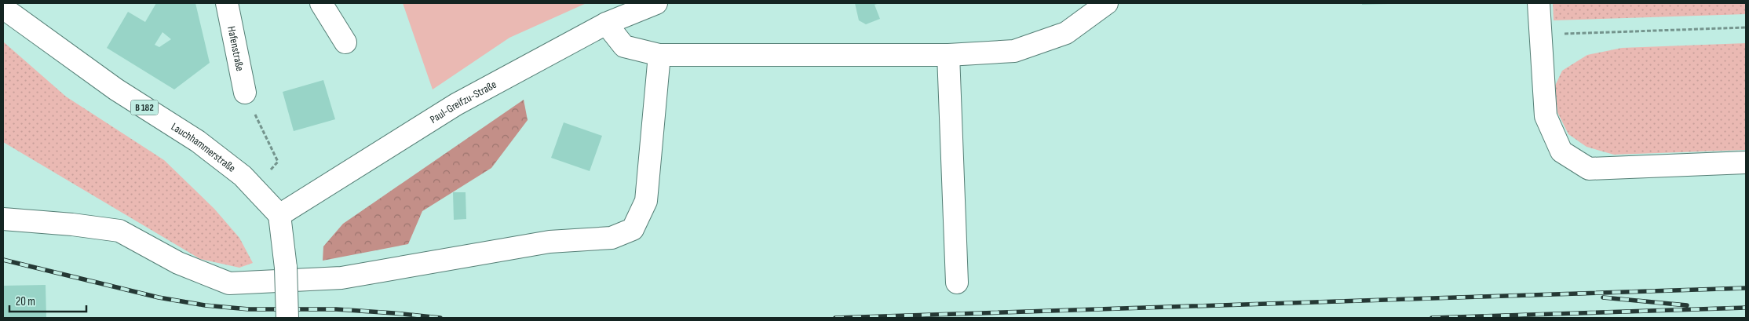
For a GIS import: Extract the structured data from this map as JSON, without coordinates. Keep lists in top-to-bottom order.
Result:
{
  "streets": {
    "main road": [
      "Hafenstraße",
      "Paul-Greifzu-Straße",
      "B 182",
      "Lauchhammerstraße"
    ]
  },
  "crossings": [
    ["Paul-Greifzu-Straße", "Lauchhammerstraße"]
  ],
  "scale_bar": "20 m"
}
